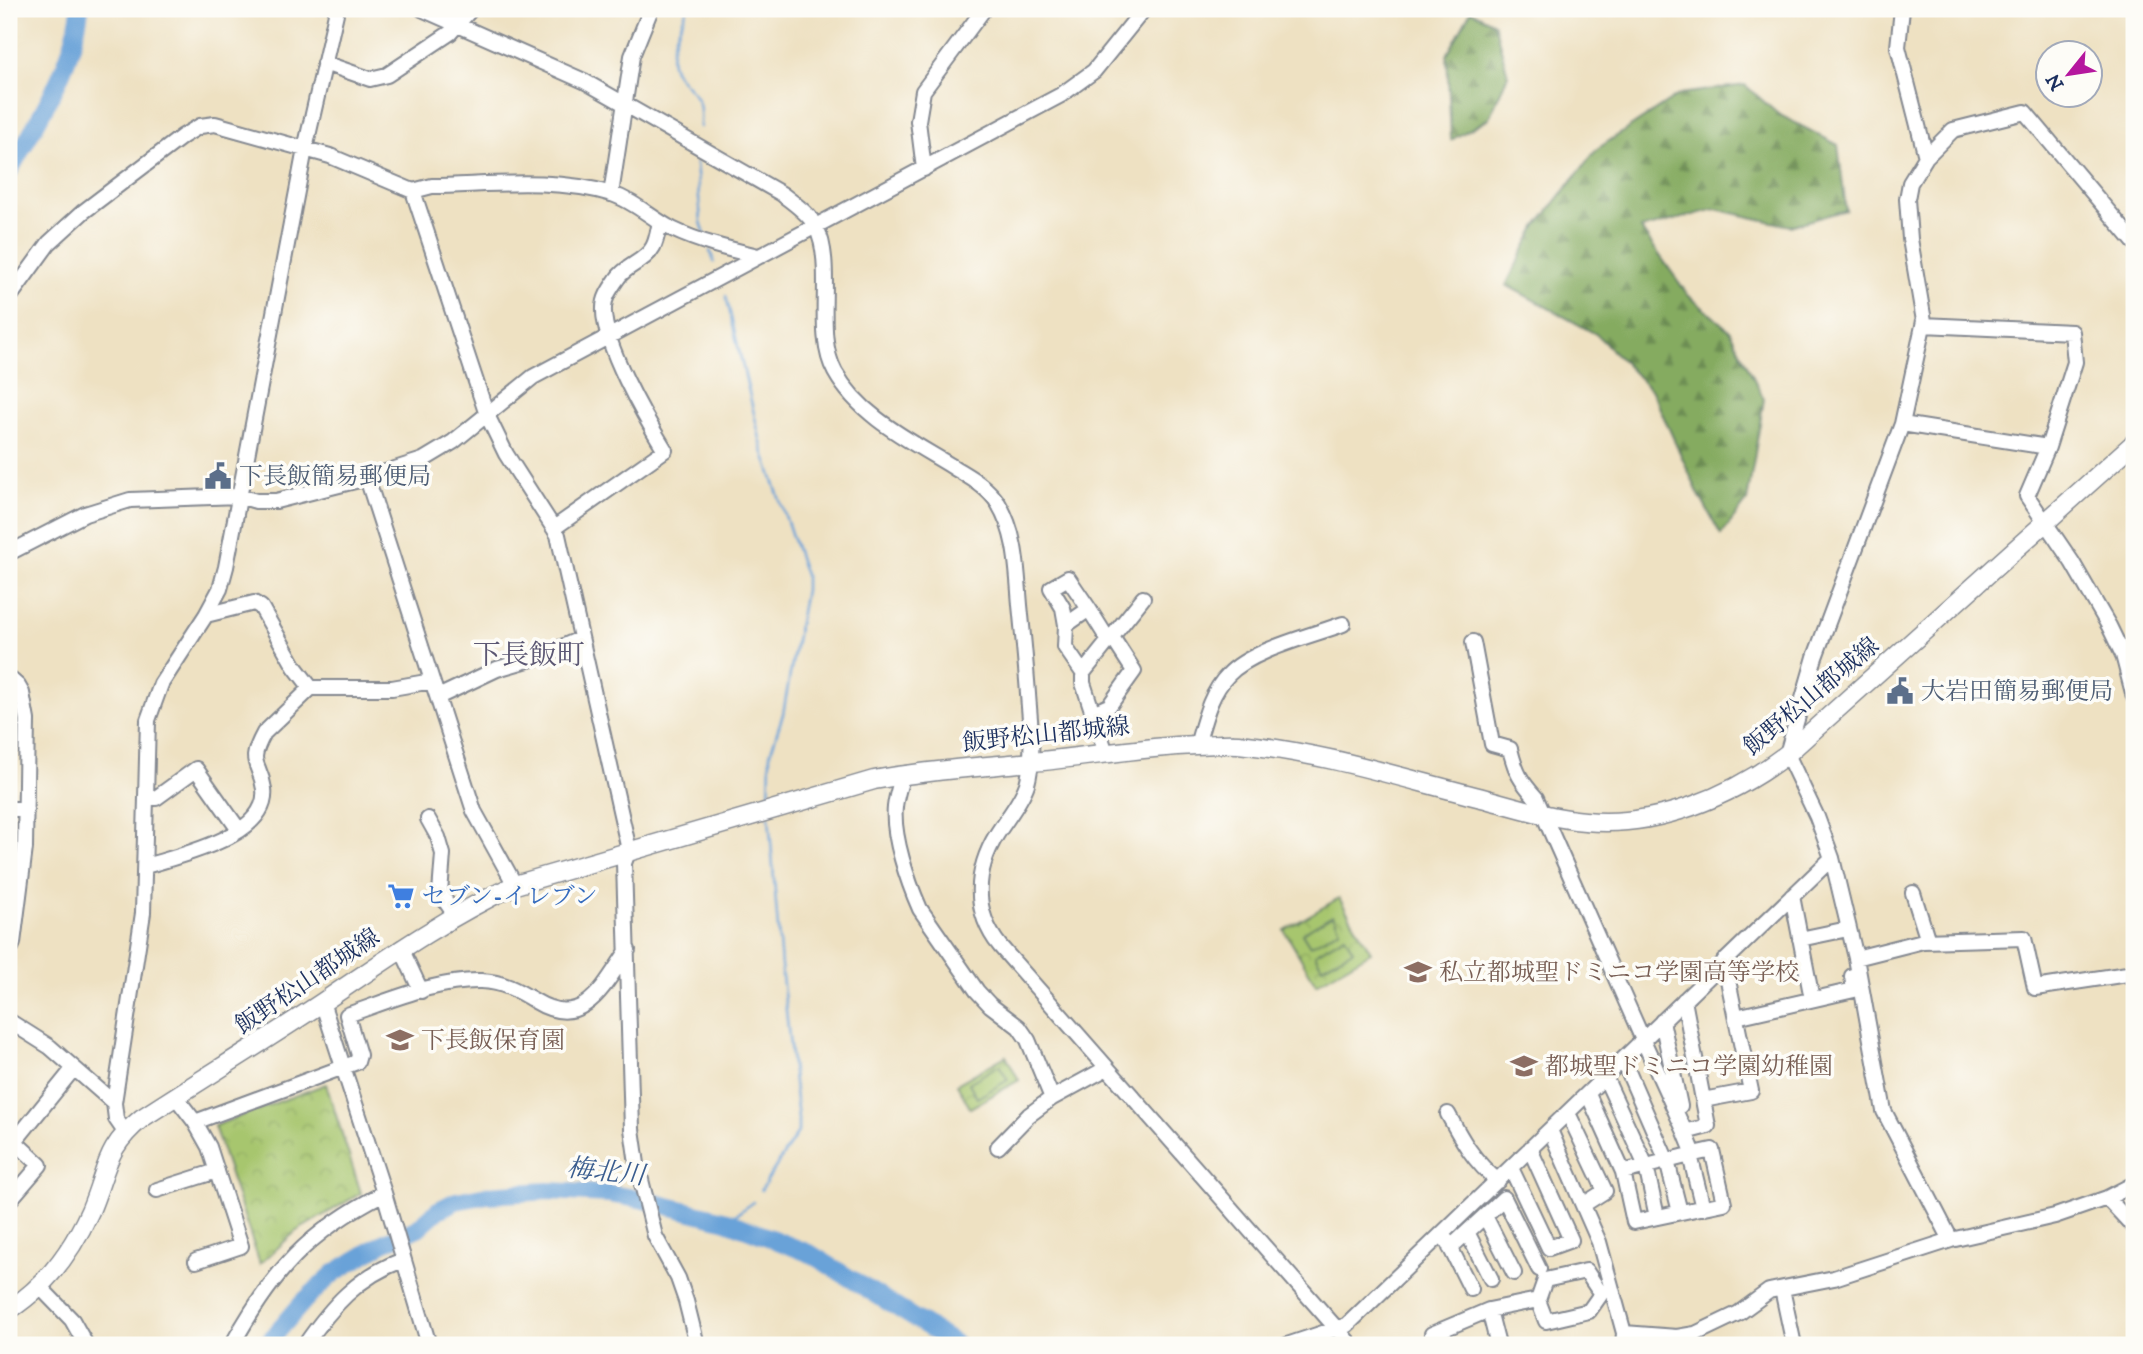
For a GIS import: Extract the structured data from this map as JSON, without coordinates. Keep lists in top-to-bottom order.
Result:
{
  "streets": {
    "main road": ["飯野松山都城線"]
  },
  "districts": ["下長飯町"],
  "water": ["梅北川"],
  "places": {
    "public building": ["下長飯簡易郵便局", "大岩田簡易郵便局"],
    "supermarket": ["セブン-イレブン"],
    "school or university": ["私立都城聖ドミニコ学園高等学校", "下長飯保育園", "都城聖ドミニコ学園幼稚園"]
  },
  "north": "bottom left"
}
